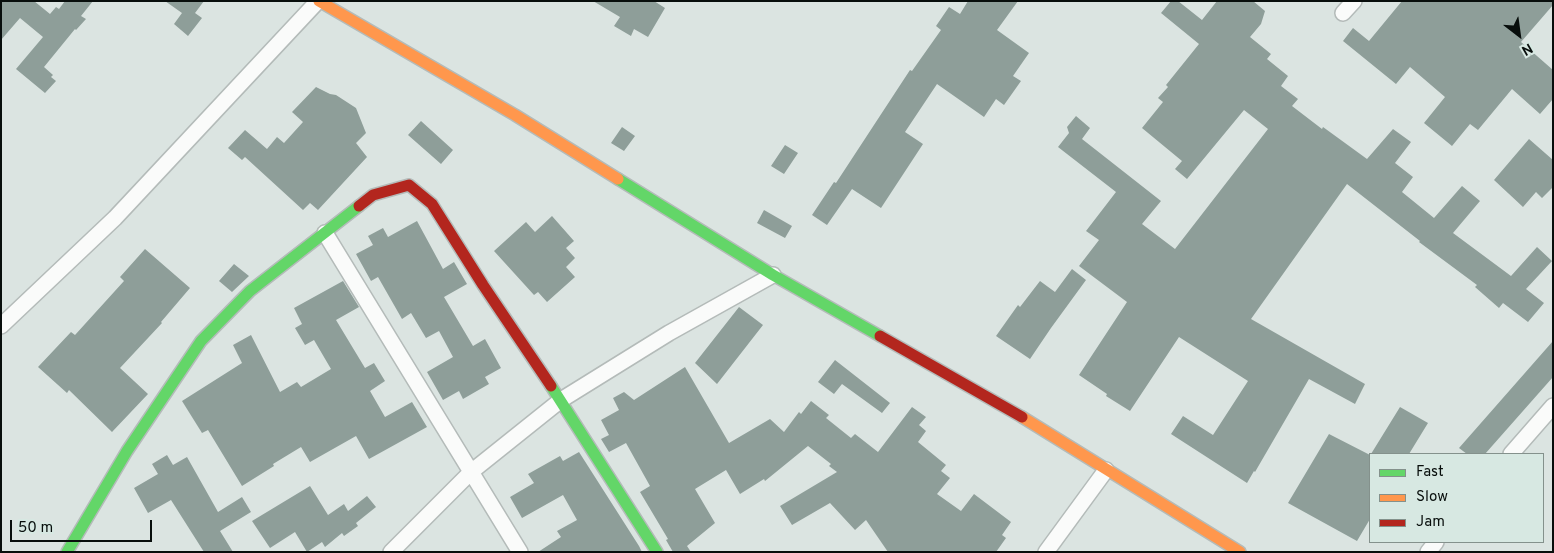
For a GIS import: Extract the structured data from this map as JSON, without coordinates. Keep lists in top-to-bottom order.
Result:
{
  "legend": ["Fast", "Slow", "Jam"],
  "scale_bar": "50 m",
  "north": "bottom right"
}
